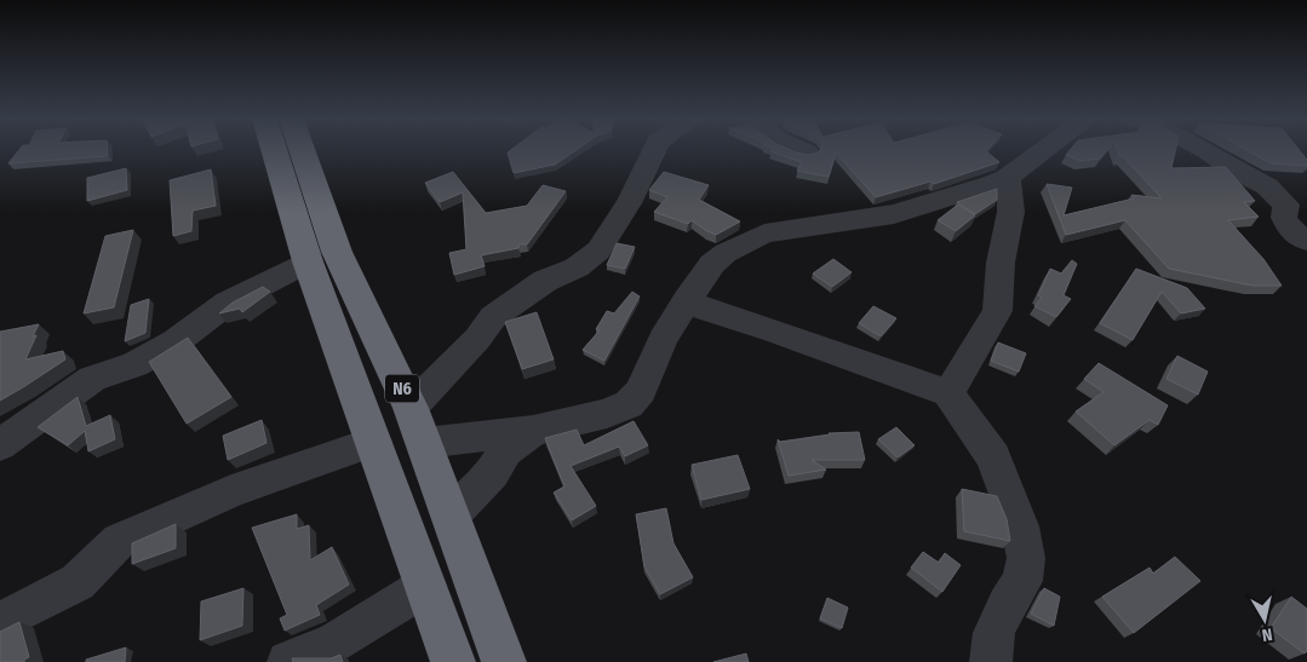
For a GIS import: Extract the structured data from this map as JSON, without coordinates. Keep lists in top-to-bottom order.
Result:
{
  "streets": {
    "highway": ["N6"]
  },
  "north": "bottom"
}
